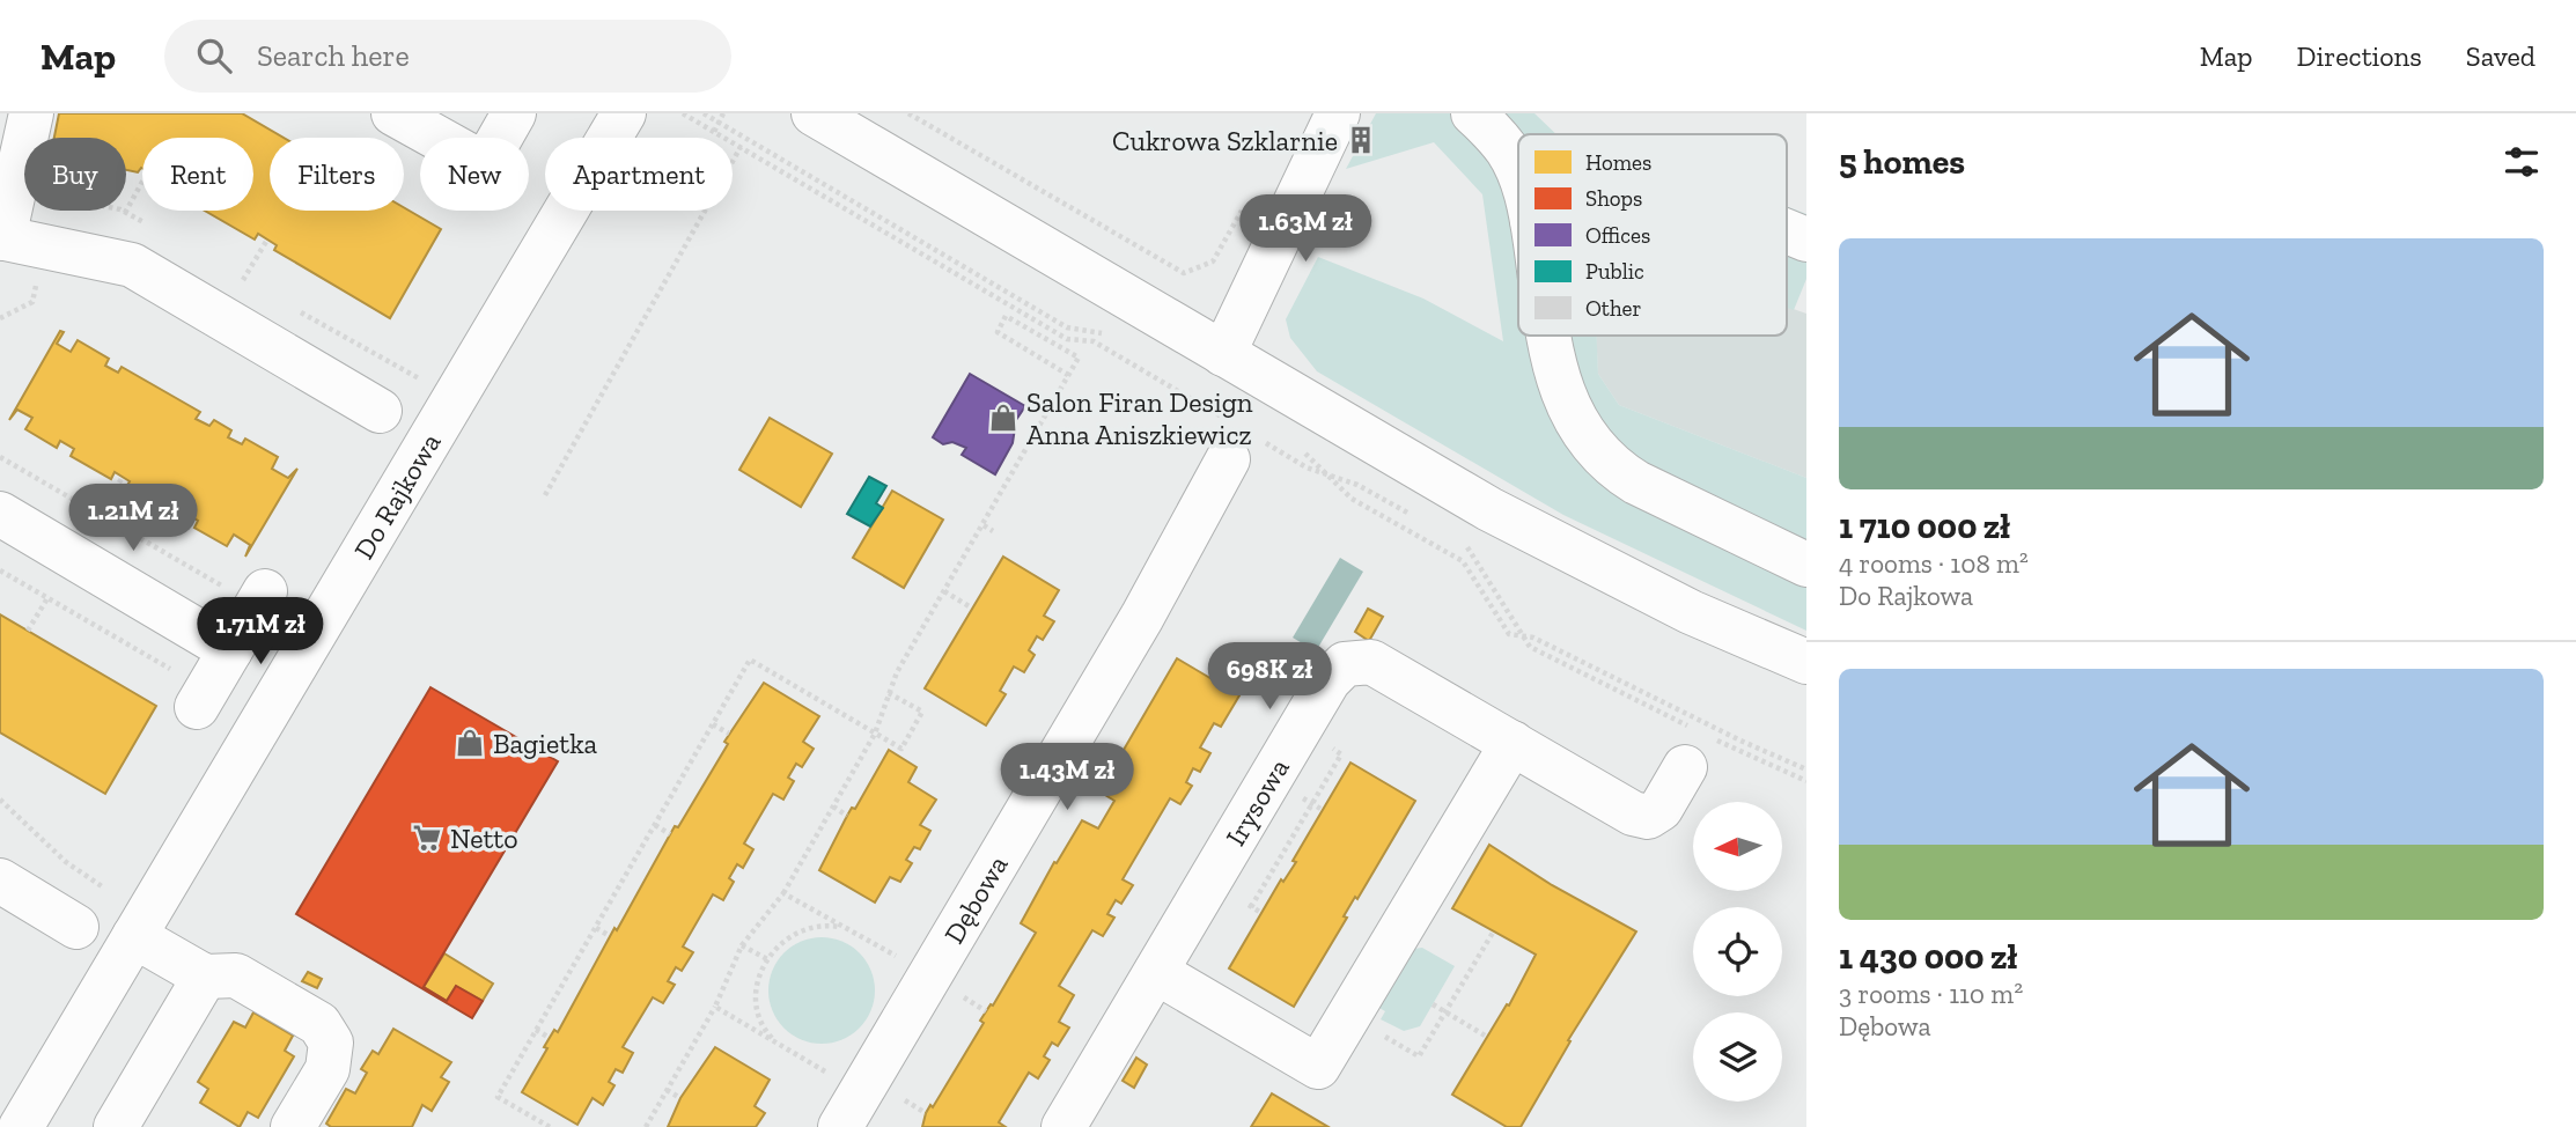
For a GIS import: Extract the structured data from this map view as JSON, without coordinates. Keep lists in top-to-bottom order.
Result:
{
  "streets": {
    "street": ["Do Rajkowa", "Irysowa", "Dębowa"]
  },
  "places": {
    "building": ["Cukrowa Szklarnie"],
    "shop": ["Salon Firan Design Anna Aniszkiewicz", "Bagietka"],
    "supermarket": ["Netto"]
  },
  "legend": [
    "Homes",
    "Shops",
    "Offices",
    "Public",
    "Other"
  ],
  "north": "left",
  "page": {
    "header": "Map",
    "search": "Search here",
    "nav": ["Map", "Directions", "Saved"],
    "heading": "5 homes",
    "chip": [
      "Buy",
      "Rent",
      "Filters",
      "New",
      "Apartment"
    ],
    "price": [
      "1.63M zł",
      "1.21M zł",
      "1.71M zł",
      "698K zł",
      "1.43M zł"
    ],
    "list": [
      {
        "name": "1 710 000 zł",
        "note": "4 rooms · 108 m² · Do Rajkowa"
      },
      {
        "name": "1 430 000 zł",
        "note": "3 rooms · 110 m² · Dębowa"
      }
    ]
  }
}
